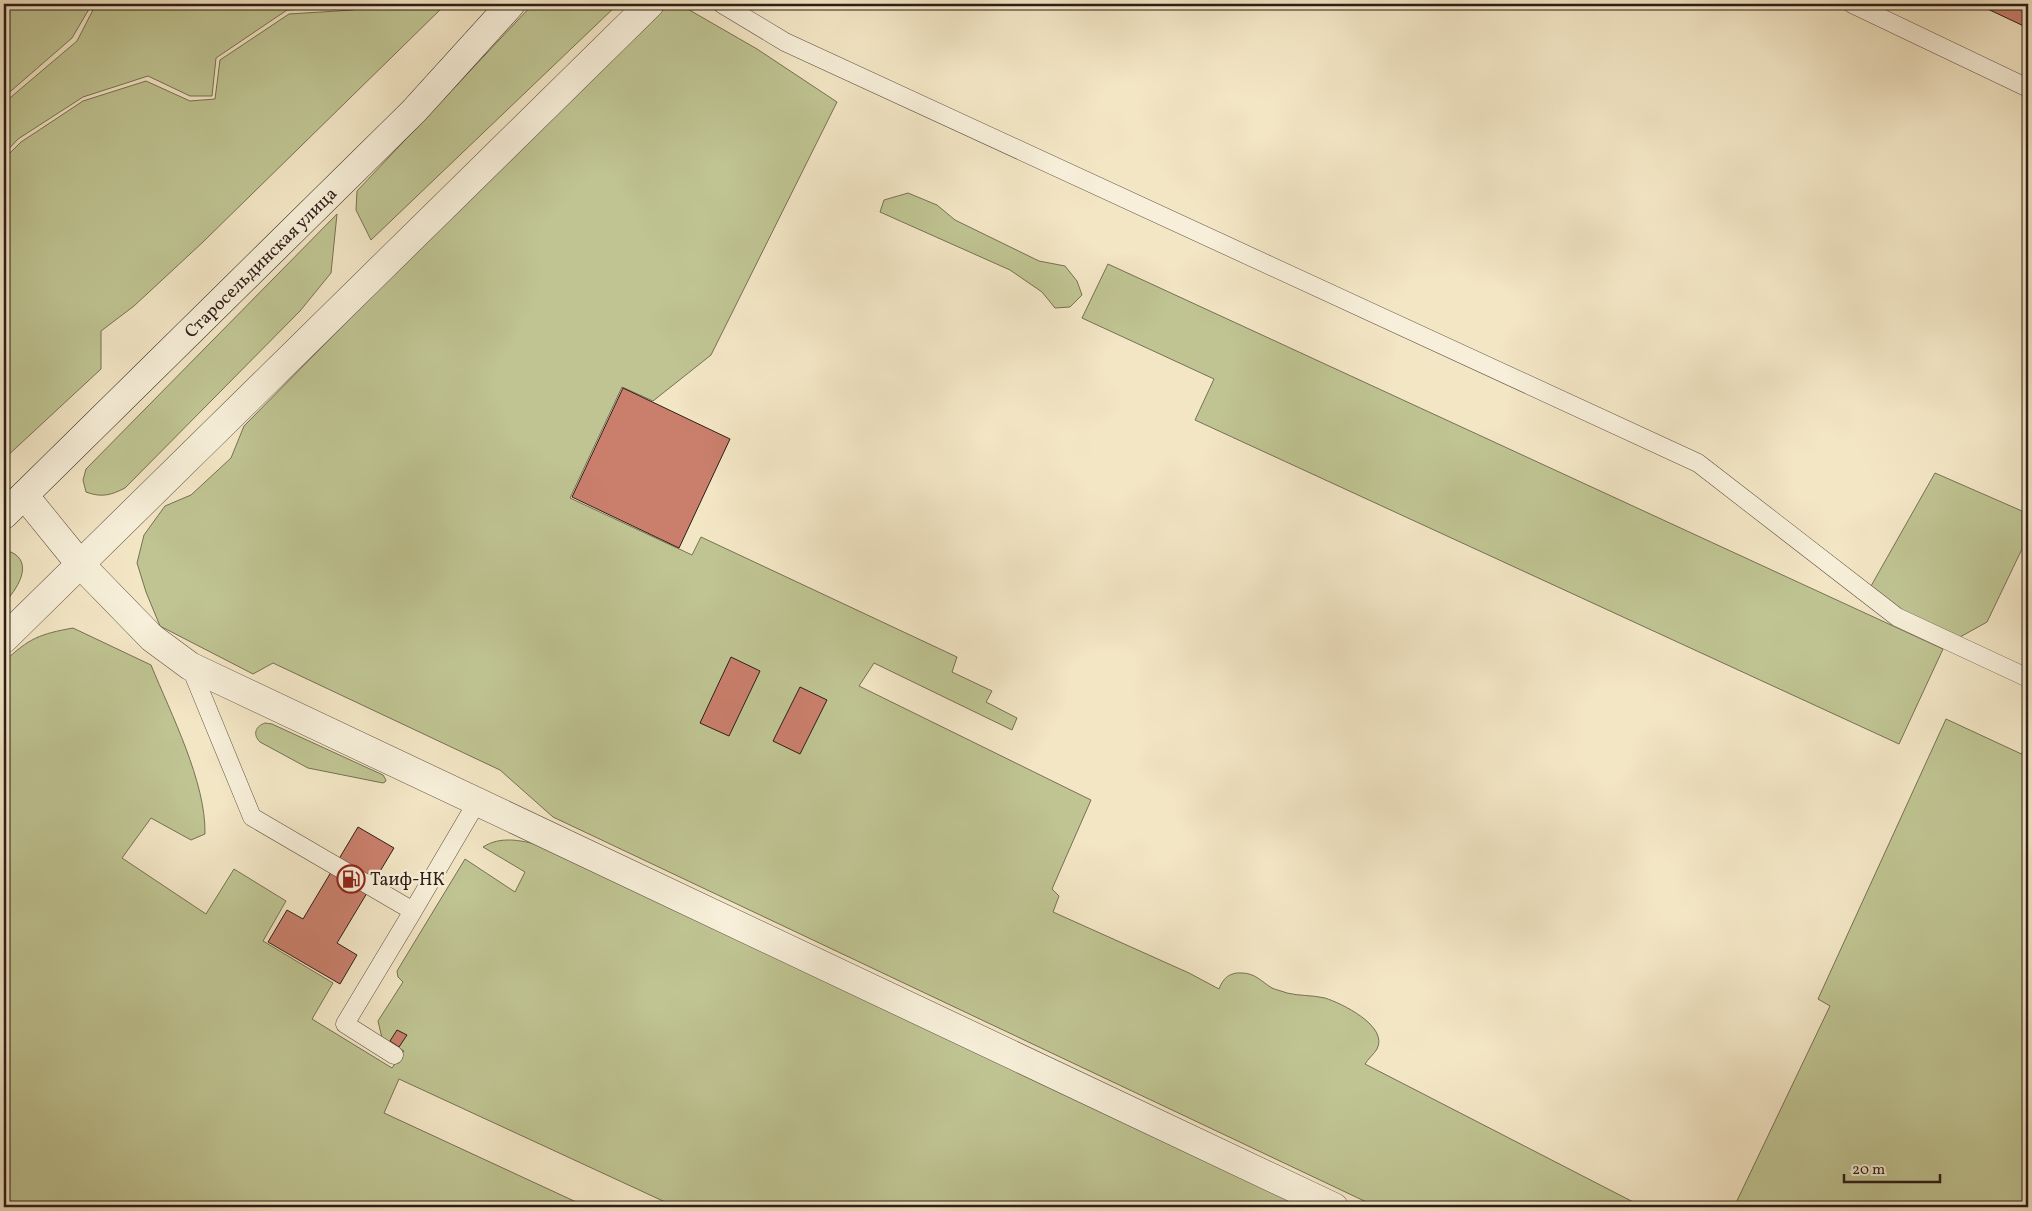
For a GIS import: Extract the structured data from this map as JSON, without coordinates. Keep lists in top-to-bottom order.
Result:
{
  "streets": {
    "street": ["Старосельдинская улица"]
  },
  "places": {
    "fuel station": ["Таиф-НК"]
  },
  "scale_bar": "20 m"
}
